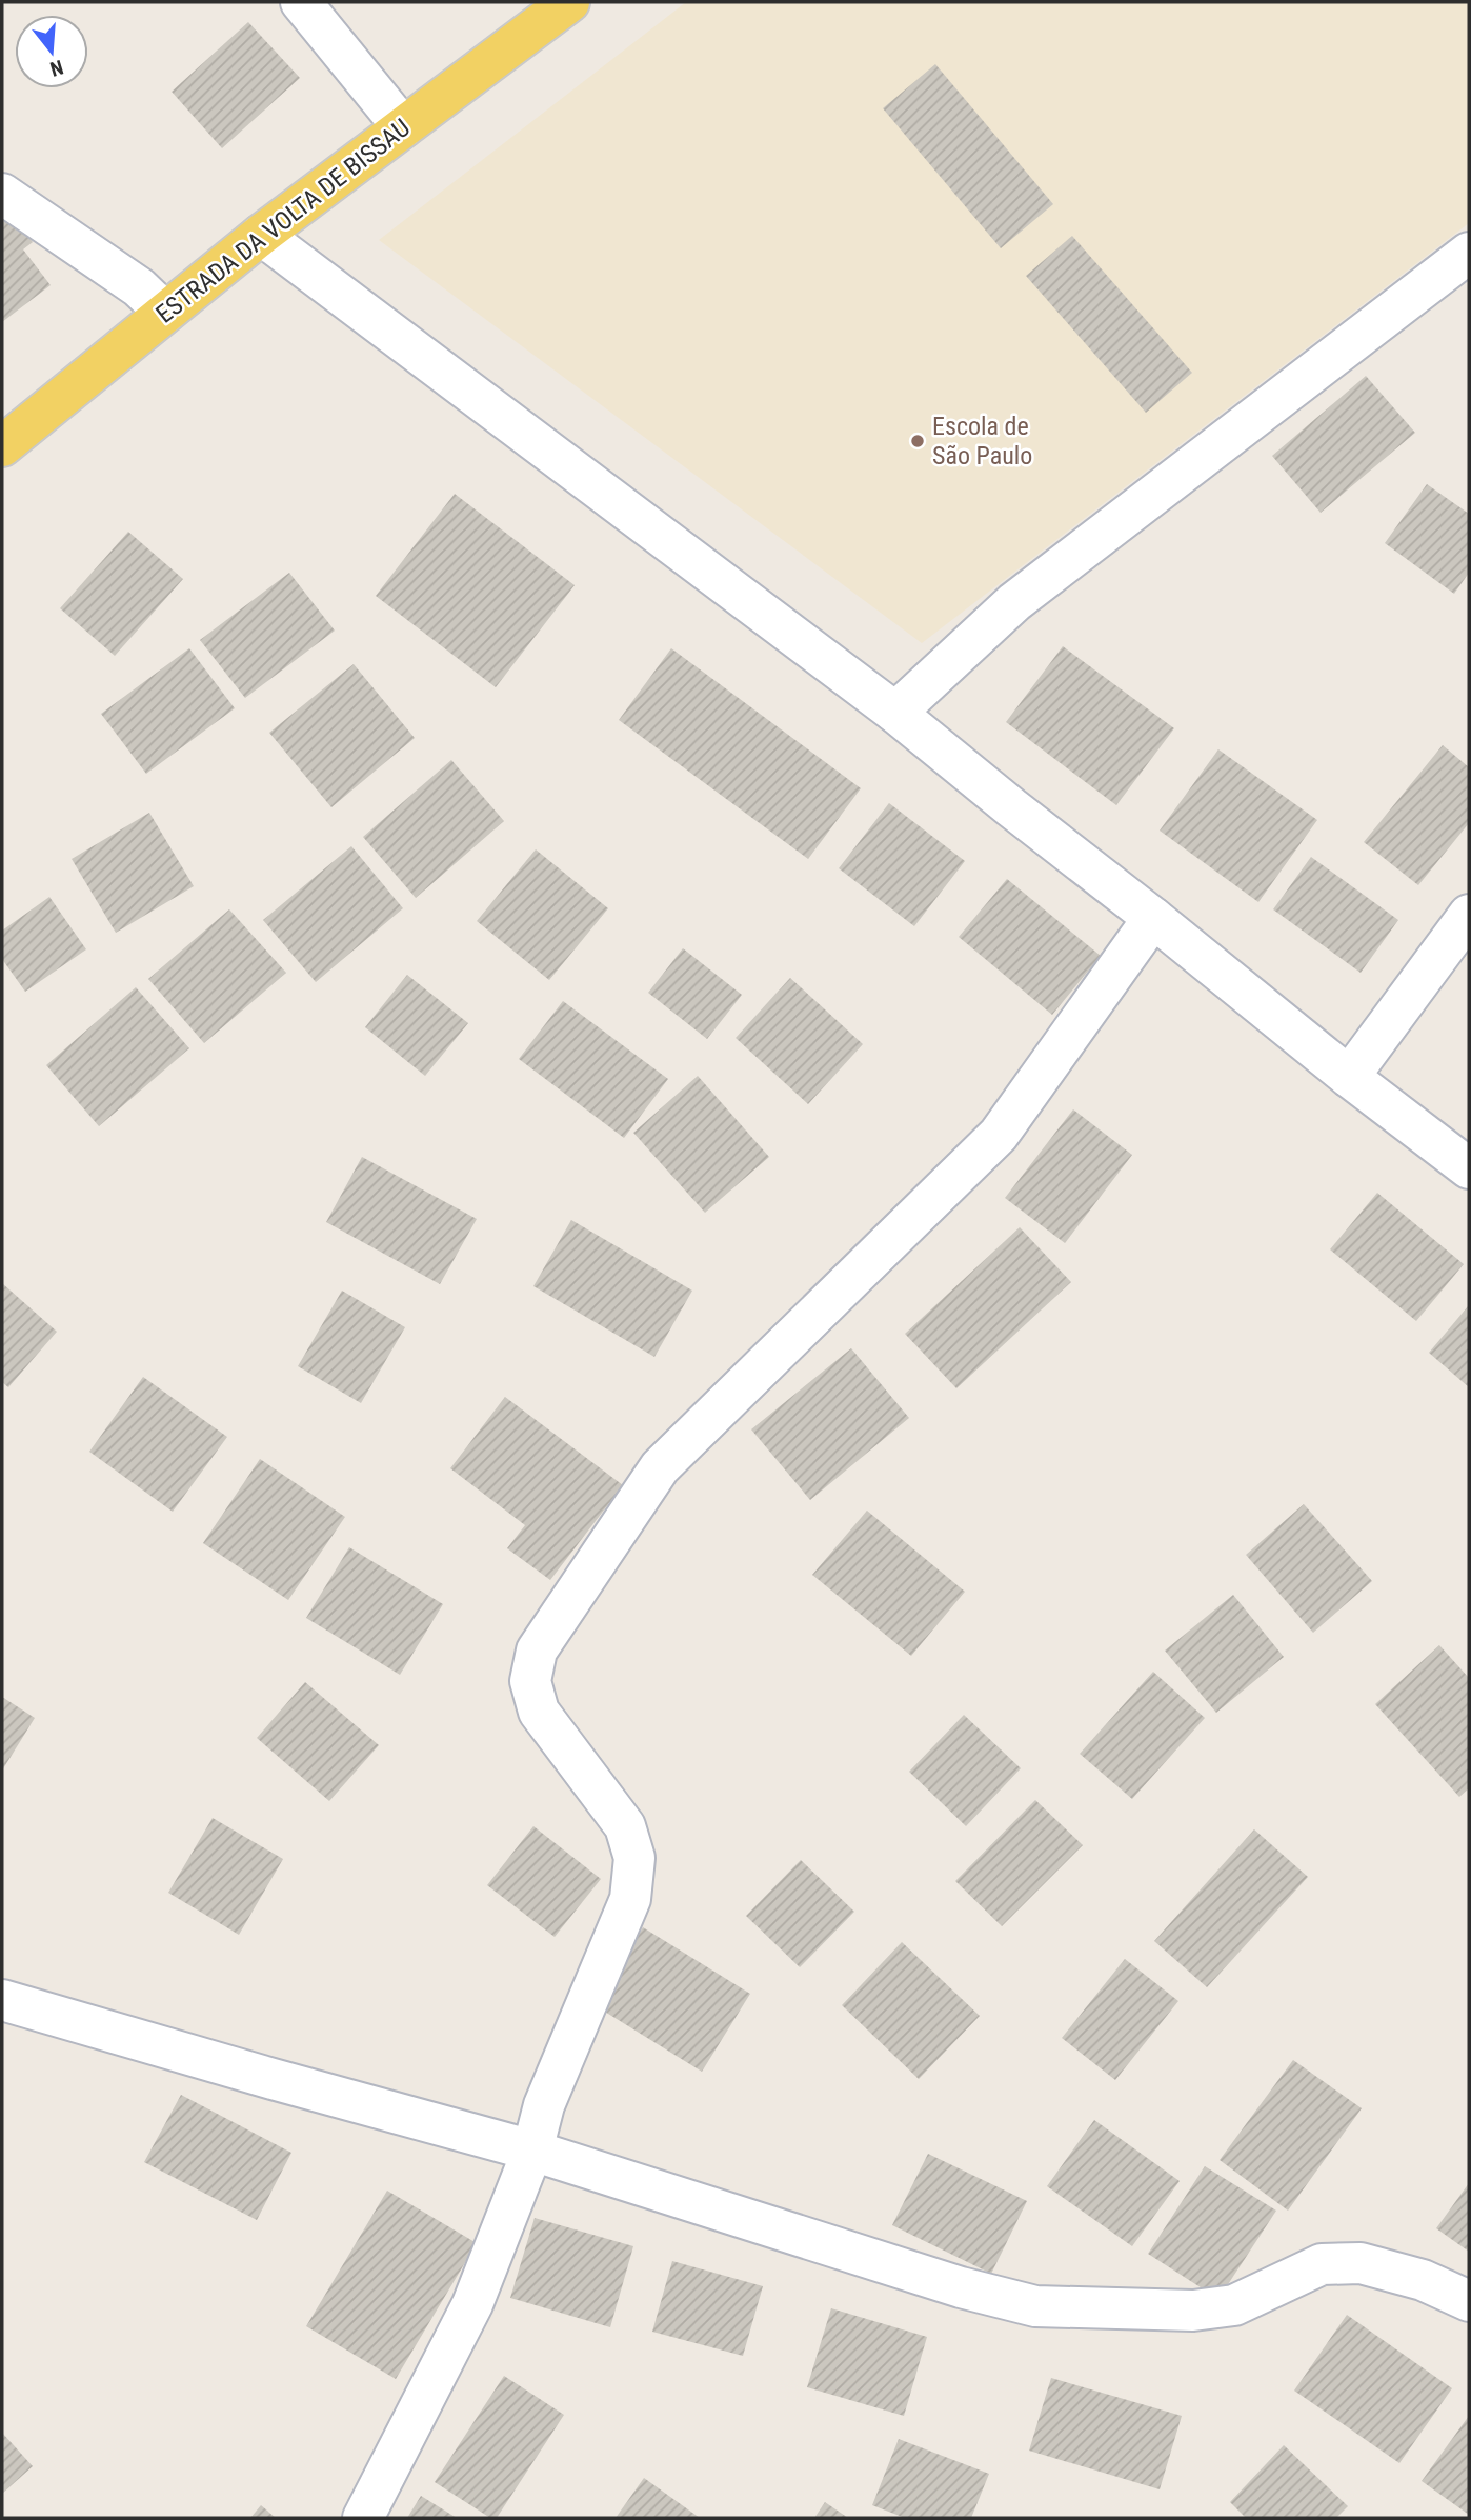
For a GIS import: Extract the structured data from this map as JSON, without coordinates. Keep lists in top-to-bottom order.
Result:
{
  "streets": {
    "main road": ["ESTRADA DA VOLTA DE BISSAU"]
  },
  "places": ["Escola de São Paulo"],
  "north": "bottom"
}
